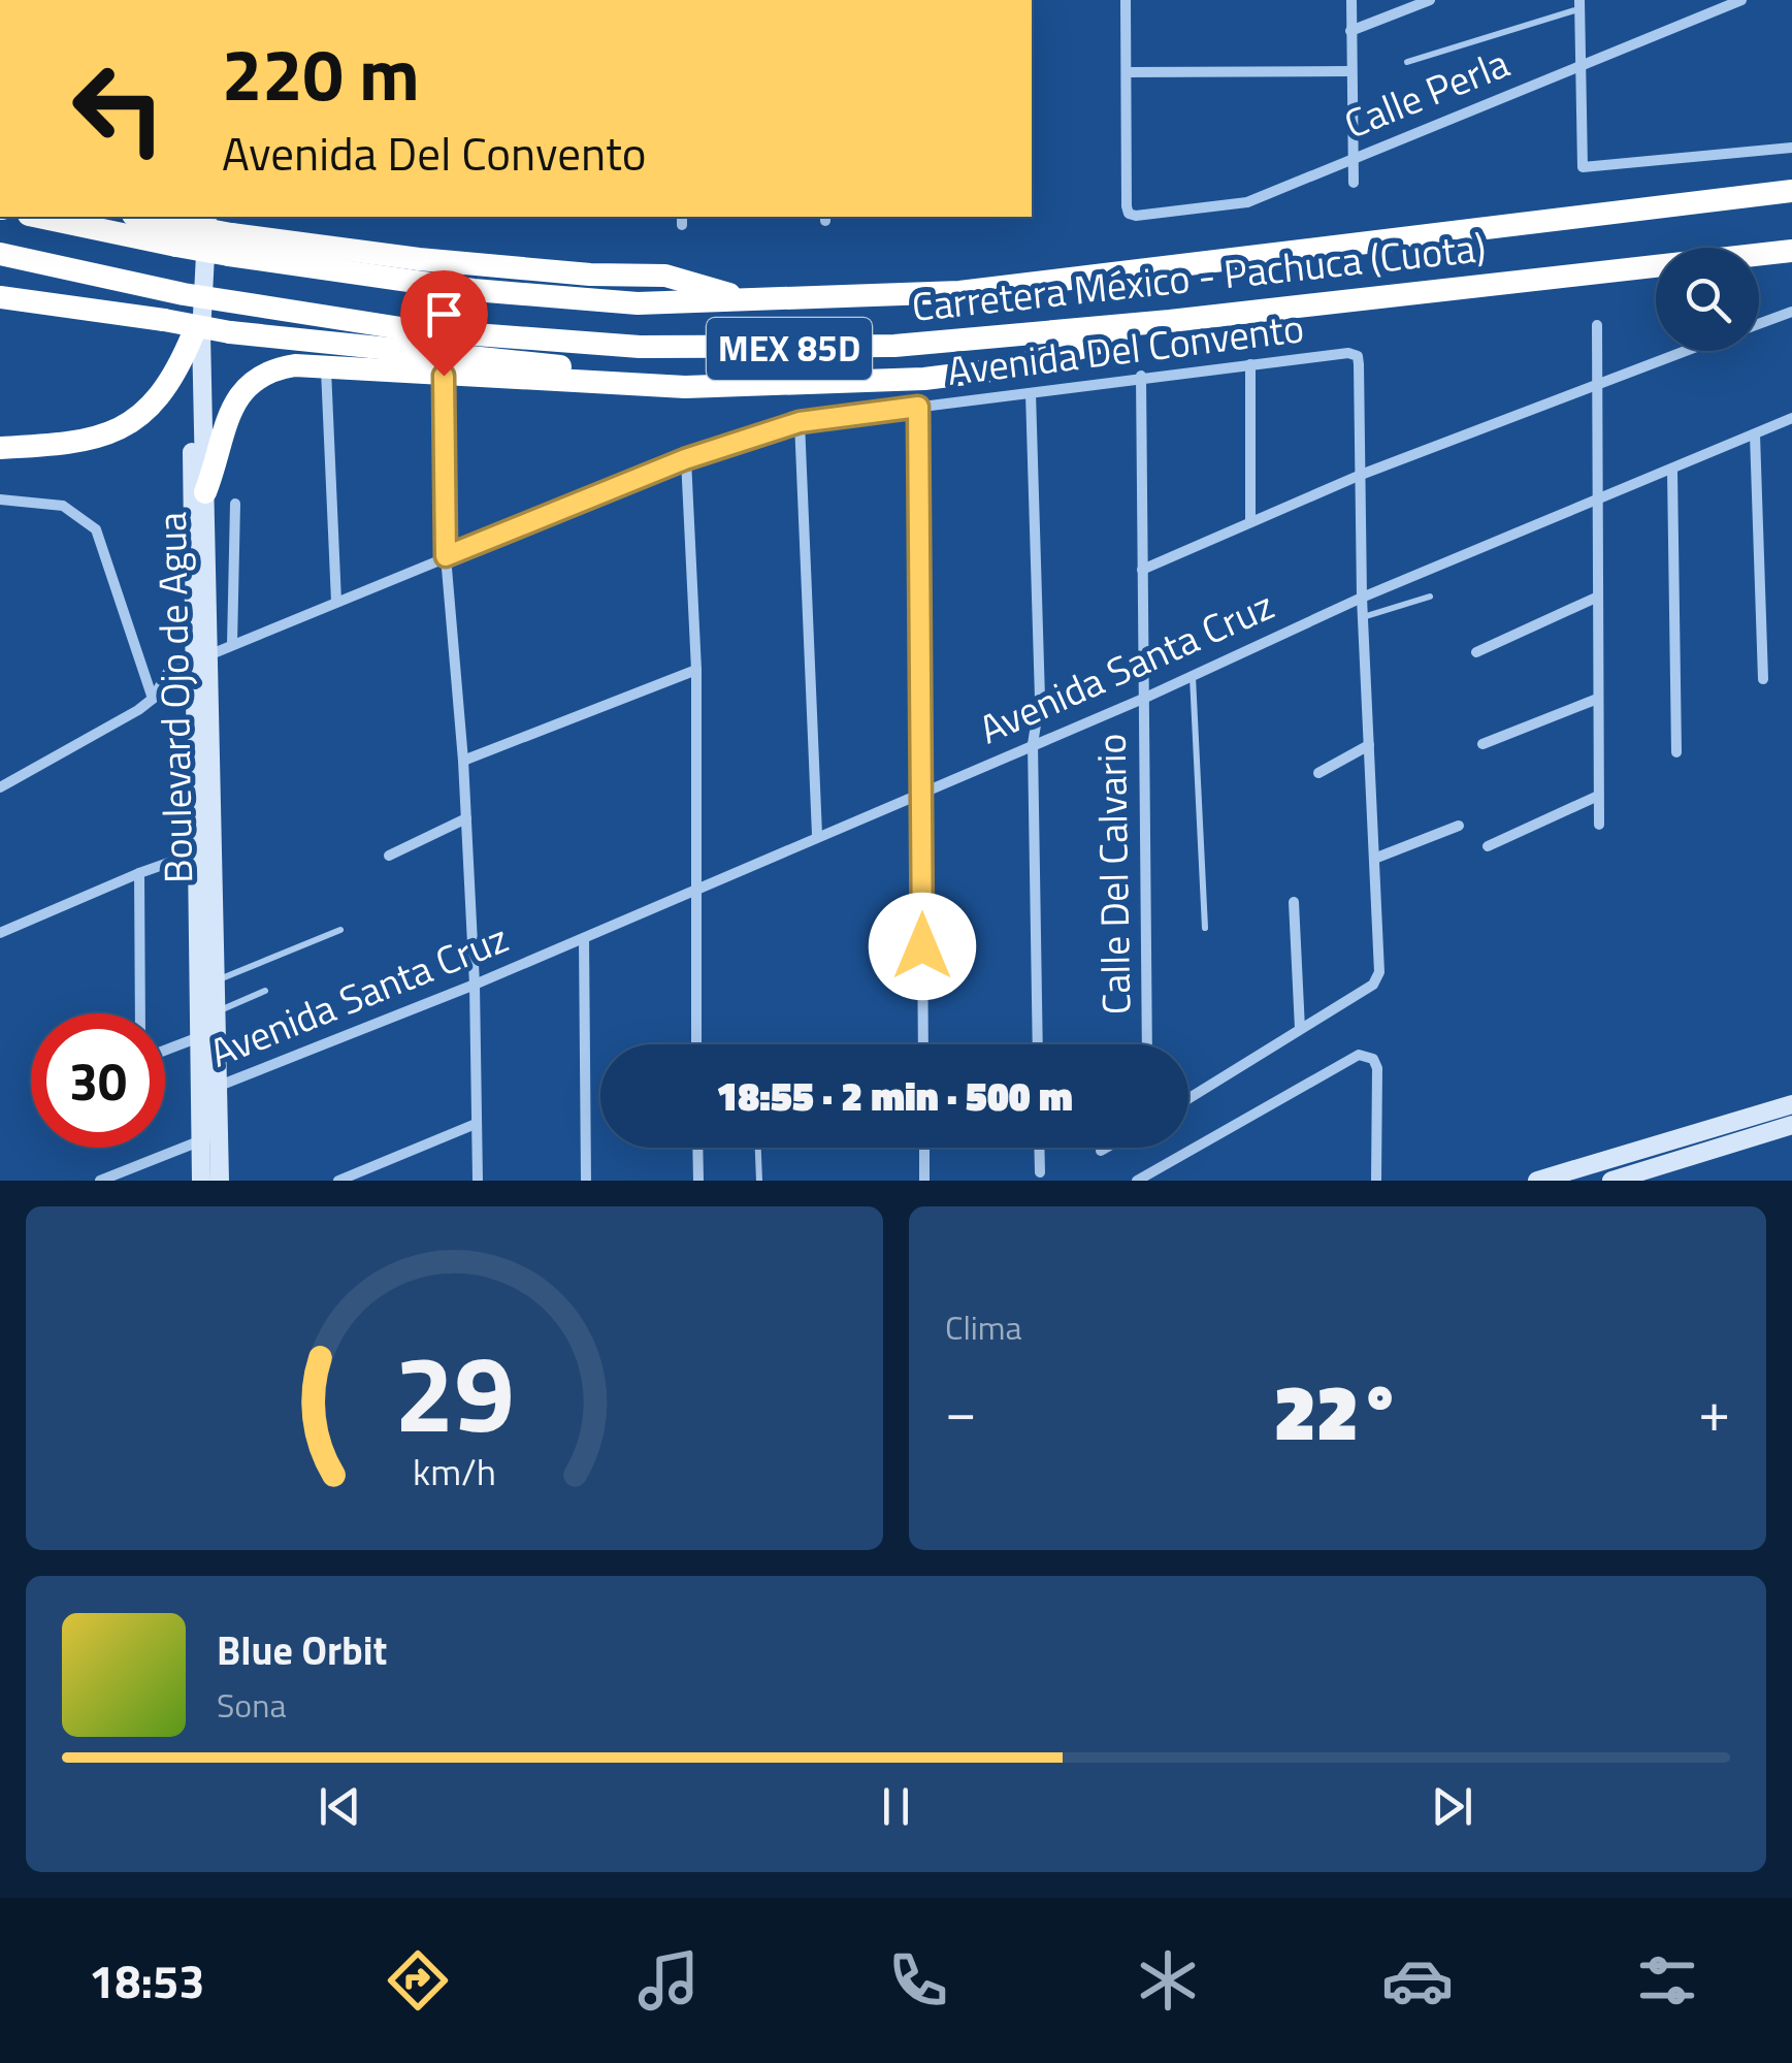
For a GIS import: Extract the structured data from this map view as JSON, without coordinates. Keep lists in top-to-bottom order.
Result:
{
  "streets": {
    "highway": ["Carretera México - Pachuca (Cuota)", "MEX 85D"],
    "main road": ["Boulevard Ojo de Agua"],
    "street": [
      "Calle Perla",
      "Avenida Del Convento",
      "Avenida Santa Cruz",
      "Calle Del Calvario"
    ]
  },
  "crossings": [
    ["Carretera México - Pachuca (Cuota)", "Boulevard Ojo de Agua"],
    ["Avenida Del Convento", "Boulevard Ojo de Agua"],
    ["Avenida Del Convento", "Calle Del Calvario"],
    ["Avenida Santa Cruz", "Boulevard Ojo de Agua"],
    ["Avenida Santa Cruz", "Calle Del Calvario"]
  ],
  "page": {
    "turn": ["220 m", "Avenida Del Convento"],
    "limit": "30",
    "trip": "18:55 · 2 min · 500 m",
    "tile": "Clima",
    "heat": ["−", "22°", "+"],
    "song": ["Blue Orbit", "Sona"],
    "tabs": "18:53",
    "gauge": ["29", "km/h"]
  }
}
